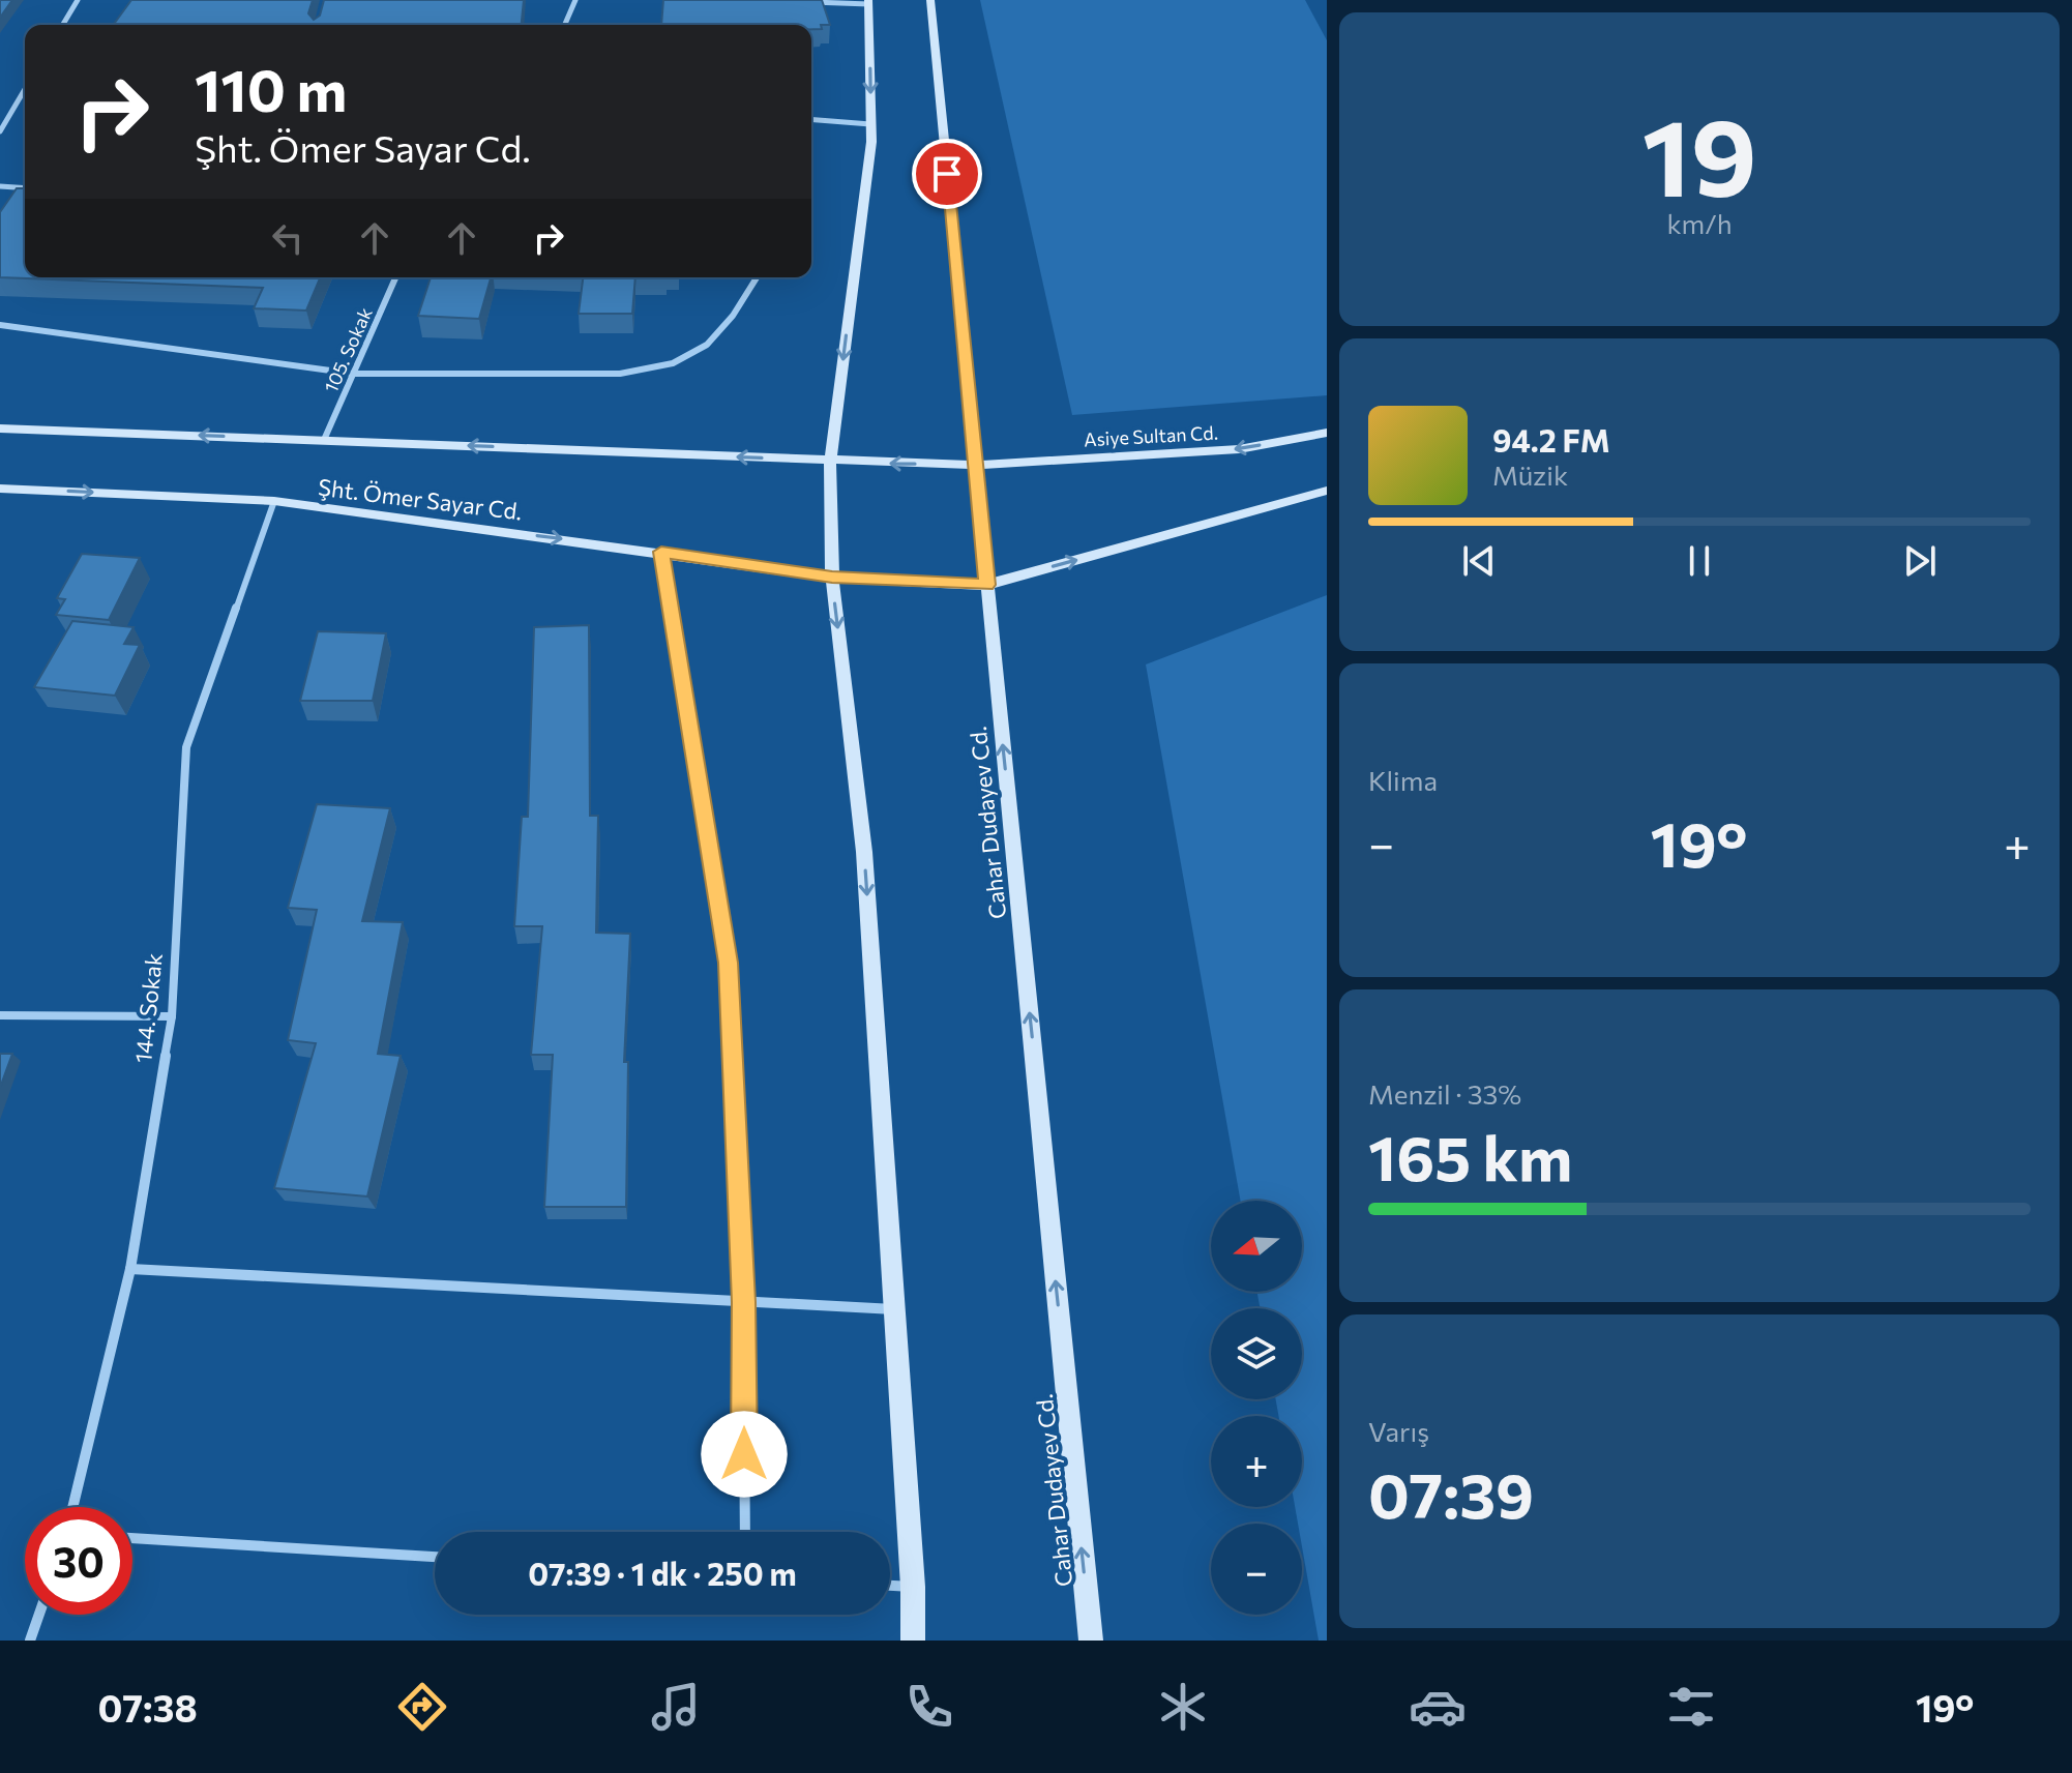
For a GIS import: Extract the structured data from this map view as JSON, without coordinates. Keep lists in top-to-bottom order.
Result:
{
  "streets": {
    "main road": ["Asiye Sultan Cd.", "Şht. Ömer Sayar Cd.", "Cahar Dudayev Cd."],
    "street": ["105. Sokak", "144. Sokak"]
  },
  "crossings": [
    ["105. Sokak", "Şht. Ömer Sayar Cd."],
    ["Asiye Sultan Cd.", "Şht. Ömer Sayar Cd."],
    ["Asiye Sultan Cd.", "Cahar Dudayev Cd."],
    ["Şht. Ömer Sayar Cd.", "Cahar Dudayev Cd."],
    ["Şht. Ömer Sayar Cd.", "144. Sokak"]
  ],
  "one_way": ["Cahar Dudayev Cd."],
  "north": "left",
  "page": {
    "tile": [
      ["19", "km/h"],
      "Klima",
      ["Menzil · 33%", "165 km"],
      ["Varış", "07:39"]
    ],
    "turn": ["110 m", "Şht. Ömer Sayar Cd."],
    "song": ["94.2 FM", "Müzik"],
    "heat": ["−", "19°", "+"],
    "map_buttons": ["+", "−"],
    "limit": "30",
    "trip": "07:39 · 1 dk · 250 m",
    "tabs": ["07:38", "19°"]
  }
}
